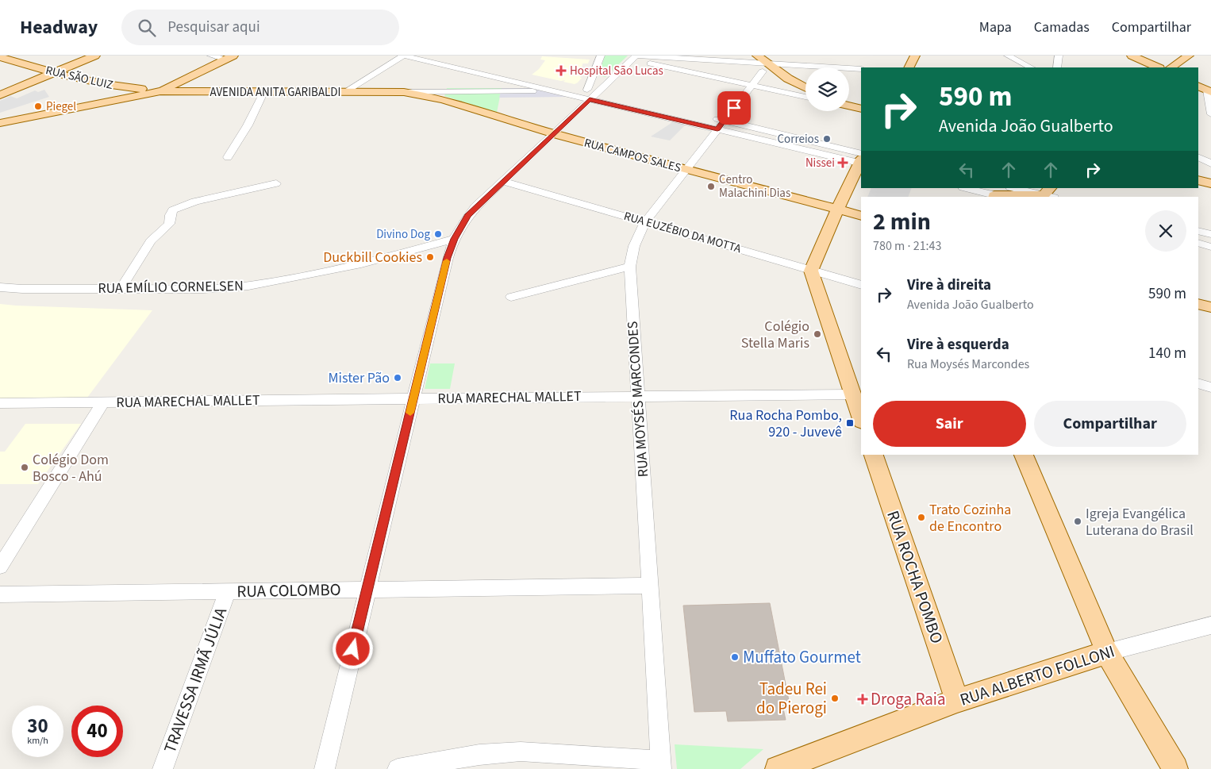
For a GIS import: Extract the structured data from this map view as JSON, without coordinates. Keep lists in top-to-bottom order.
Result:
{
  "streets": {
    "main road": [
      "RUA SÃO LUIZ",
      "AVENIDA ANITA GARIBALDI",
      "RUA CAMPOS SALES",
      "RUA ROCHA POMBO",
      "RUA ALBERTO FOLLONI"
    ],
    "street": [
      "RUA EUZÉBIO DA MOTTA",
      "RUA EMÍLIO CORNELSEN",
      "RUA MARECHAL MALLET",
      "RUA MOYSÉS MARCONDES",
      "RUA COLOMBO",
      "TRAVESSA IRMÃ JÚLIA"
    ]
  },
  "crossings": [
    ["RUA SÃO LUIZ", "AVENIDA ANITA GARIBALDI"],
    ["AVENIDA ANITA GARIBALDI", "RUA CAMPOS SALES"],
    ["RUA CAMPOS SALES", "RUA MOYSÉS MARCONDES"],
    ["RUA EUZÉBIO DA MOTTA", "RUA MOYSÉS MARCONDES"],
    ["RUA MARECHAL MALLET", "RUA MOYSÉS MARCONDES"],
    ["RUA MOYSÉS MARCONDES", "RUA COLOMBO"],
    ["RUA ROCHA POMBO", "RUA ALBERTO FOLLONI"],
    ["RUA COLOMBO", "TRAVESSA IRMÃ JÚLIA"]
  ],
  "places": {
    "health": ["Hospital São Lucas", "Nissei", "Droga Raia"],
    "other": [
      "Piegel",
      "Correios",
      "Centro Malachini Dias",
      "Divino Dog",
      "Duckbill Cookies",
      "Colégio Stella Maris",
      "Mister Pão",
      "Colégio Dom Bosco - Ahú",
      "Trato Cozinha de Encontro",
      "Igreja Evangélica Luterana do Brasil",
      "Muffato Gourmet",
      "Tadeu Rei do Pierogi"
    ],
    "transit": ["Rua Rocha Pombo, 920 - Juvevê"]
  },
  "page": {
    "header": "Headway",
    "search": "Pesquisar aqui",
    "nav": ["Mapa", "Camadas", "Compartilhar"],
    "turn": ["590 m", "Avenida João Gualberto"],
    "heading": ["2 min", "780 m · 21:43"],
    "list": [
      {
        "name": "Vire à direita",
        "note": "Avenida João Gualberto",
        "value": "590 m"
      },
      {
        "name": "Vire à esquerda",
        "note": "Rua Moysés Marcondes",
        "value": "140 m"
      }
    ],
    "buttons": ["Sair", "Compartilhar"],
    "speed": "30 km/h",
    "limit": "40"
  }
}
